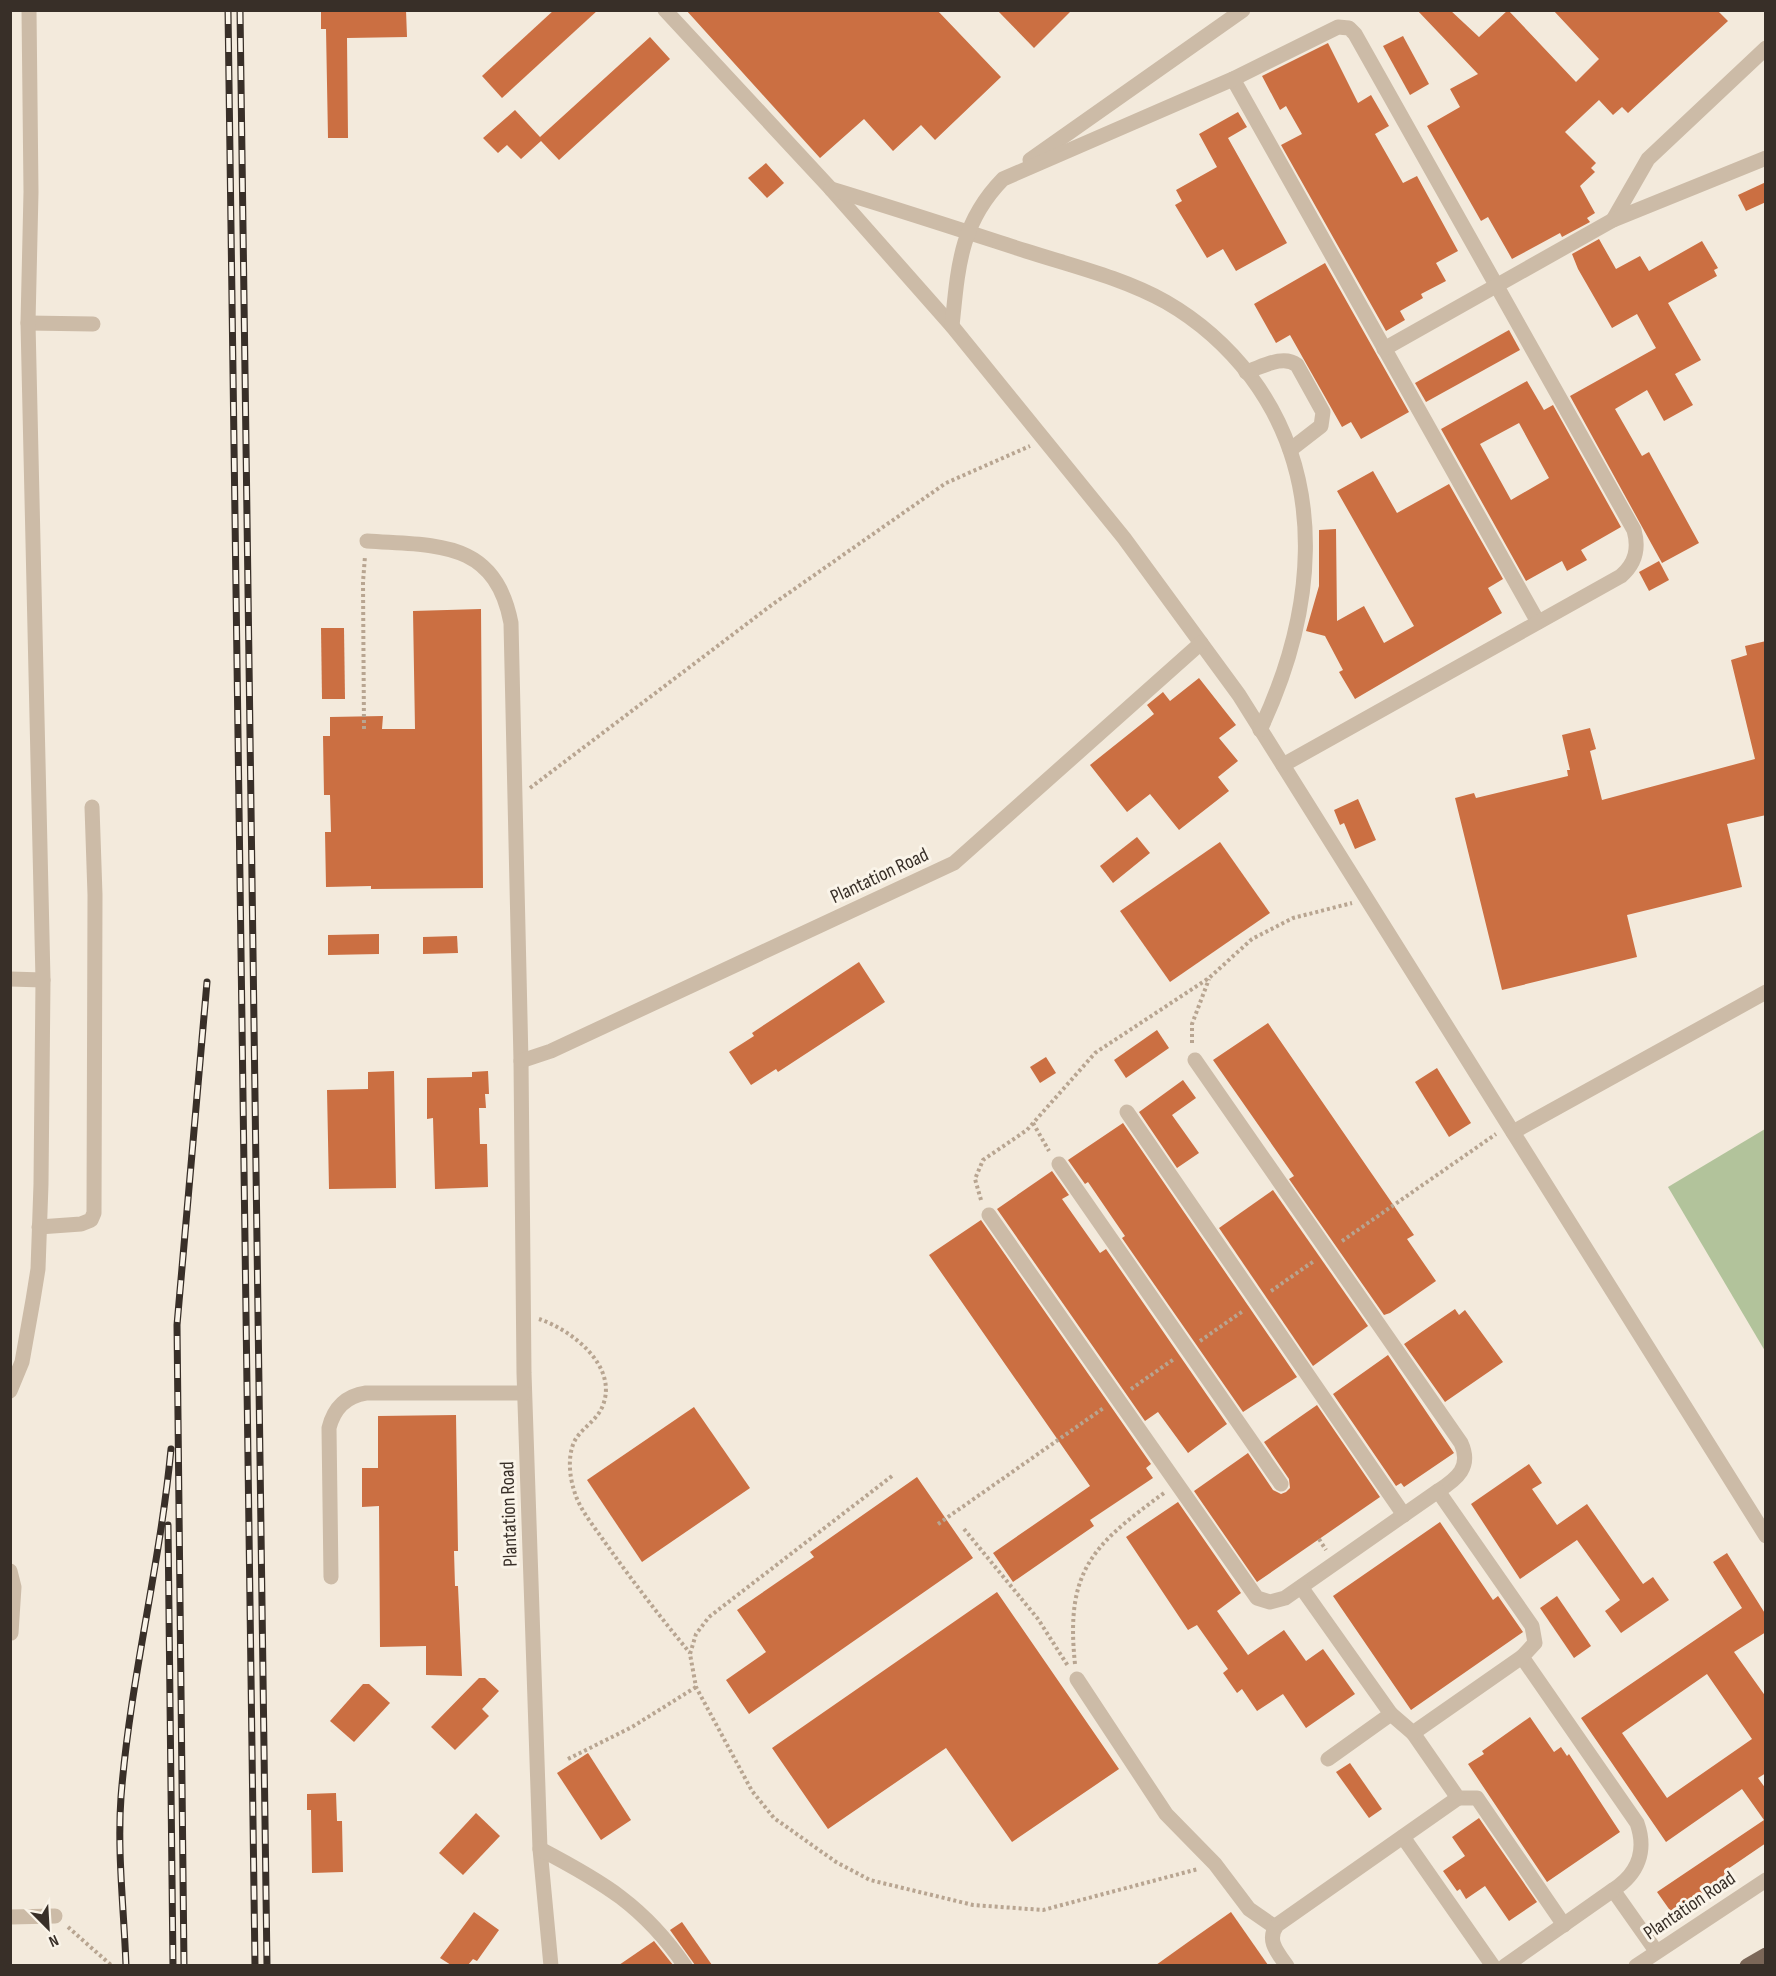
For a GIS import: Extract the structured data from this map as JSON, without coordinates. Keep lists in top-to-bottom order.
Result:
{
  "streets": {
    "street": ["Plantation Road"]
  },
  "north": "bottom right"
}
